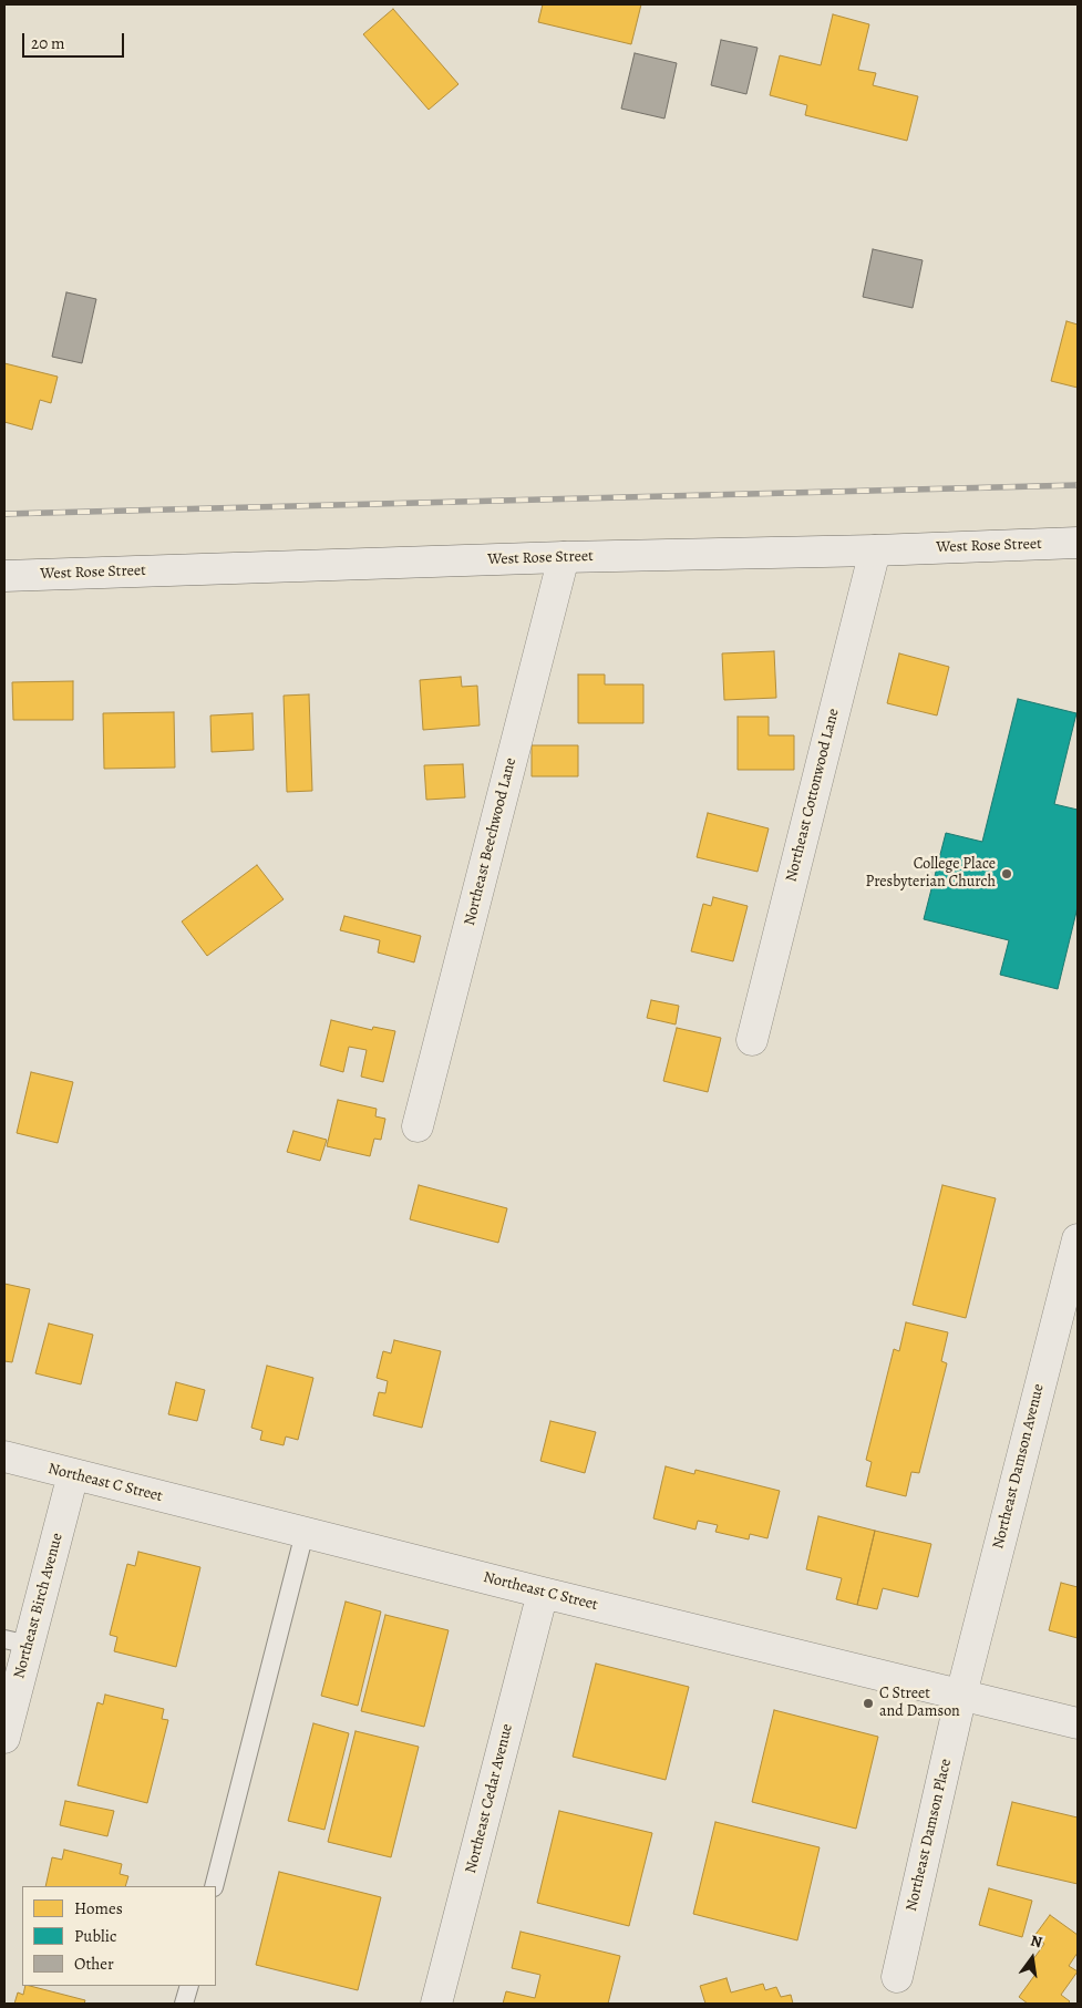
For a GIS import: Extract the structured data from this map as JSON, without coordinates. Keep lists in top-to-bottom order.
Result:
{
  "streets": {
    "street": [
      "West Rose Street",
      "Northeast Cottonwood Lane",
      "Northeast Beechwood Lane",
      "Northeast Damson Avenue",
      "Northeast C Street",
      "Northeast Birch Avenue",
      "Northeast Cedar Avenue",
      "Northeast Damson Place"
    ]
  },
  "crossings": [
    ["West Rose Street", "Northeast Cottonwood Lane"],
    ["West Rose Street", "Northeast Beechwood Lane"],
    ["Northeast Damson Avenue", "Northeast C Street"],
    ["Northeast Damson Avenue", "Northeast Damson Place"],
    ["Northeast C Street", "Northeast Birch Avenue"],
    ["Northeast C Street", "Northeast Cedar Avenue"],
    ["Northeast C Street", "Northeast Damson Place"]
  ],
  "places": ["College Place Presbyterian Church", "C Street and Damson"],
  "legend": ["Homes", "Public", "Other"],
  "scale_bar": "20 m",
  "north": "top"
}
